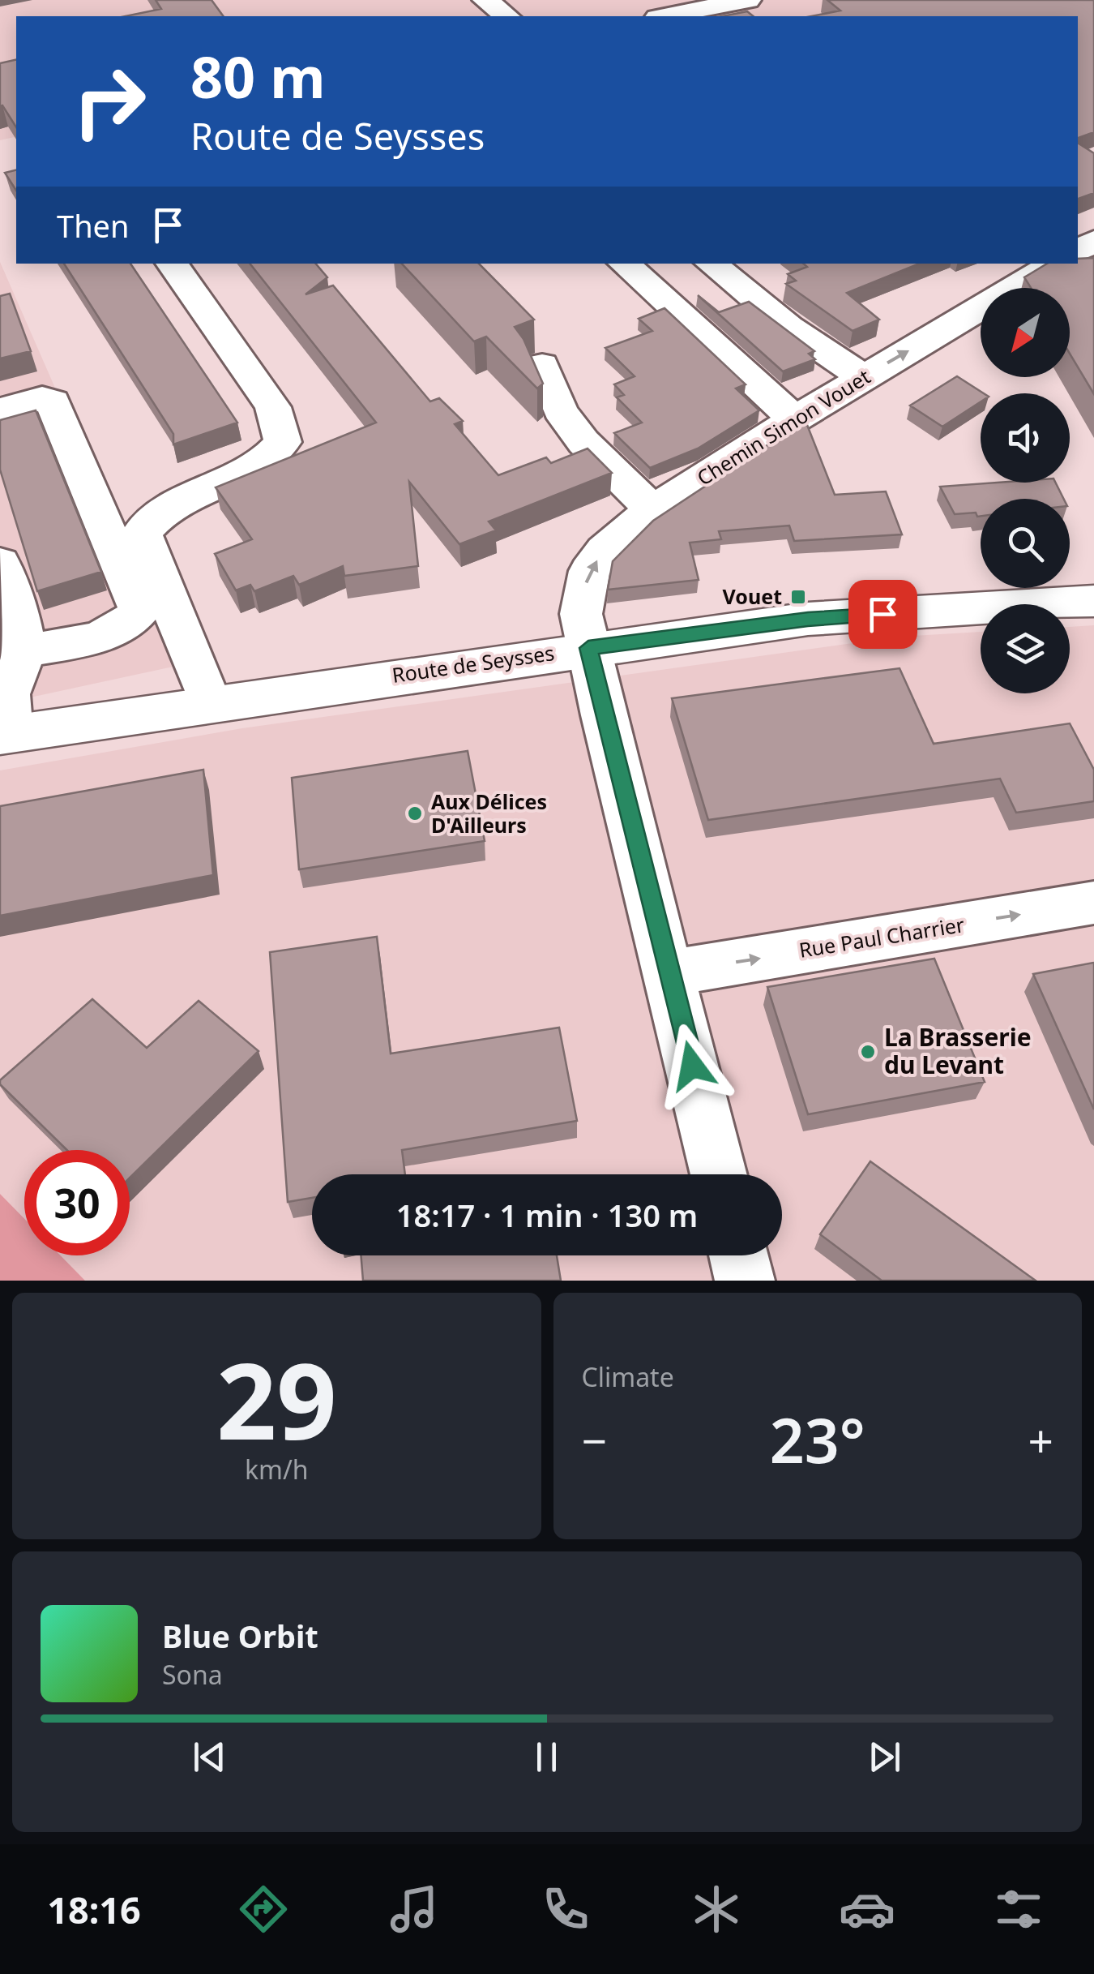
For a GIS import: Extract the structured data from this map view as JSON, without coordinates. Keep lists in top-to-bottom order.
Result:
{
  "streets": {
    "main road": ["Route de Seysses"],
    "street": ["Chemin Simon Vouet", "Rue Paul Charrier"]
  },
  "crossings": [
    ["Chemin Simon Vouet", "Route de Seysses"],
    ["Chemin Simon Vouet", "Rue Paul Charrier"]
  ],
  "one_way": ["Rue Paul Charrier"],
  "places": {
    "transit": ["Vouet"],
    "other": ["Aux Délices D'Ailleurs", "La Brasserie du Levant"]
  },
  "north": "bottom left",
  "page": {
    "turn": ["80 m", "Route de Seysses"],
    "then": "Then",
    "limit": "30",
    "trip": "18:17 · 1 min · 130 m",
    "tile": [
      ["29", "km/h"],
      "Climate"
    ],
    "heat": ["−", "23°", "+"],
    "song": ["Blue Orbit", "Sona"],
    "tabs": "18:16"
  }
}
